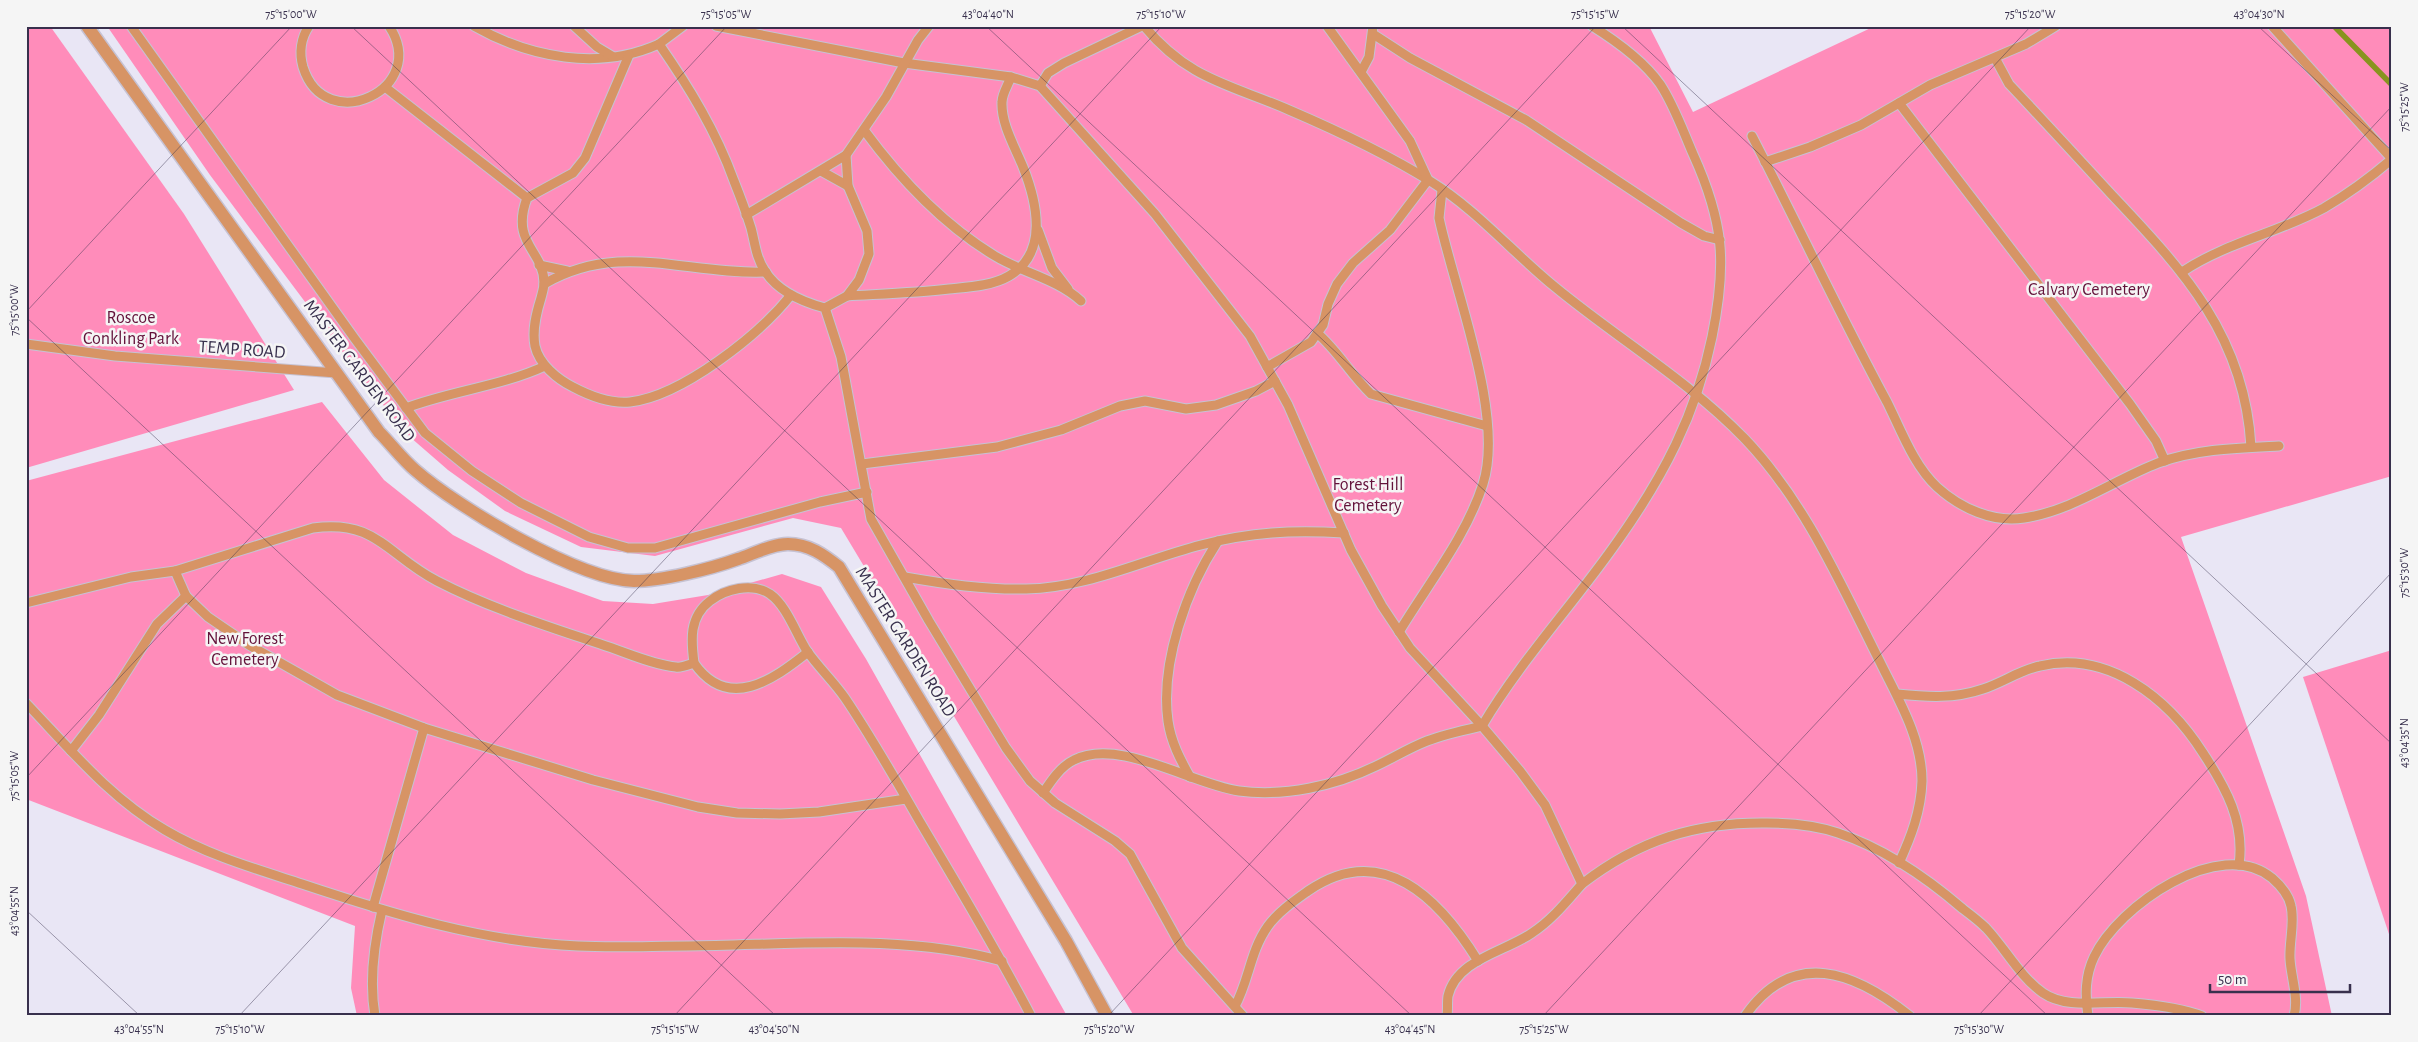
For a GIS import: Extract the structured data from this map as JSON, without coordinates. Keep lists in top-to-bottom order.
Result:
{
  "streets": {
    "street": ["MASTER GARDEN ROAD"],
    "lane": ["TEMP ROAD"]
  },
  "crossings": [
    ["TEMP ROAD", "MASTER GARDEN ROAD"]
  ],
  "parks": [
    "Calvary Cemetery",
    "Roscoe Conkling Park",
    "Forest Hill Cemetery",
    "New Forest Cemetery"
  ],
  "scale_bar": "50 m",
  "coordinates": [
    "75°15'00\"W",
    "75°15'05\"W",
    "43°04'40\"N",
    "75°15'10\"W",
    "75°15'15\"W",
    "75°15'20\"W",
    "43°04'30\"N",
    "75°15'25\"W",
    "75°15'30\"W",
    "43°04'35\"N",
    "43°04'55\"N",
    "43°04'50\"N",
    "43°04'45\"N"
  ]
}
